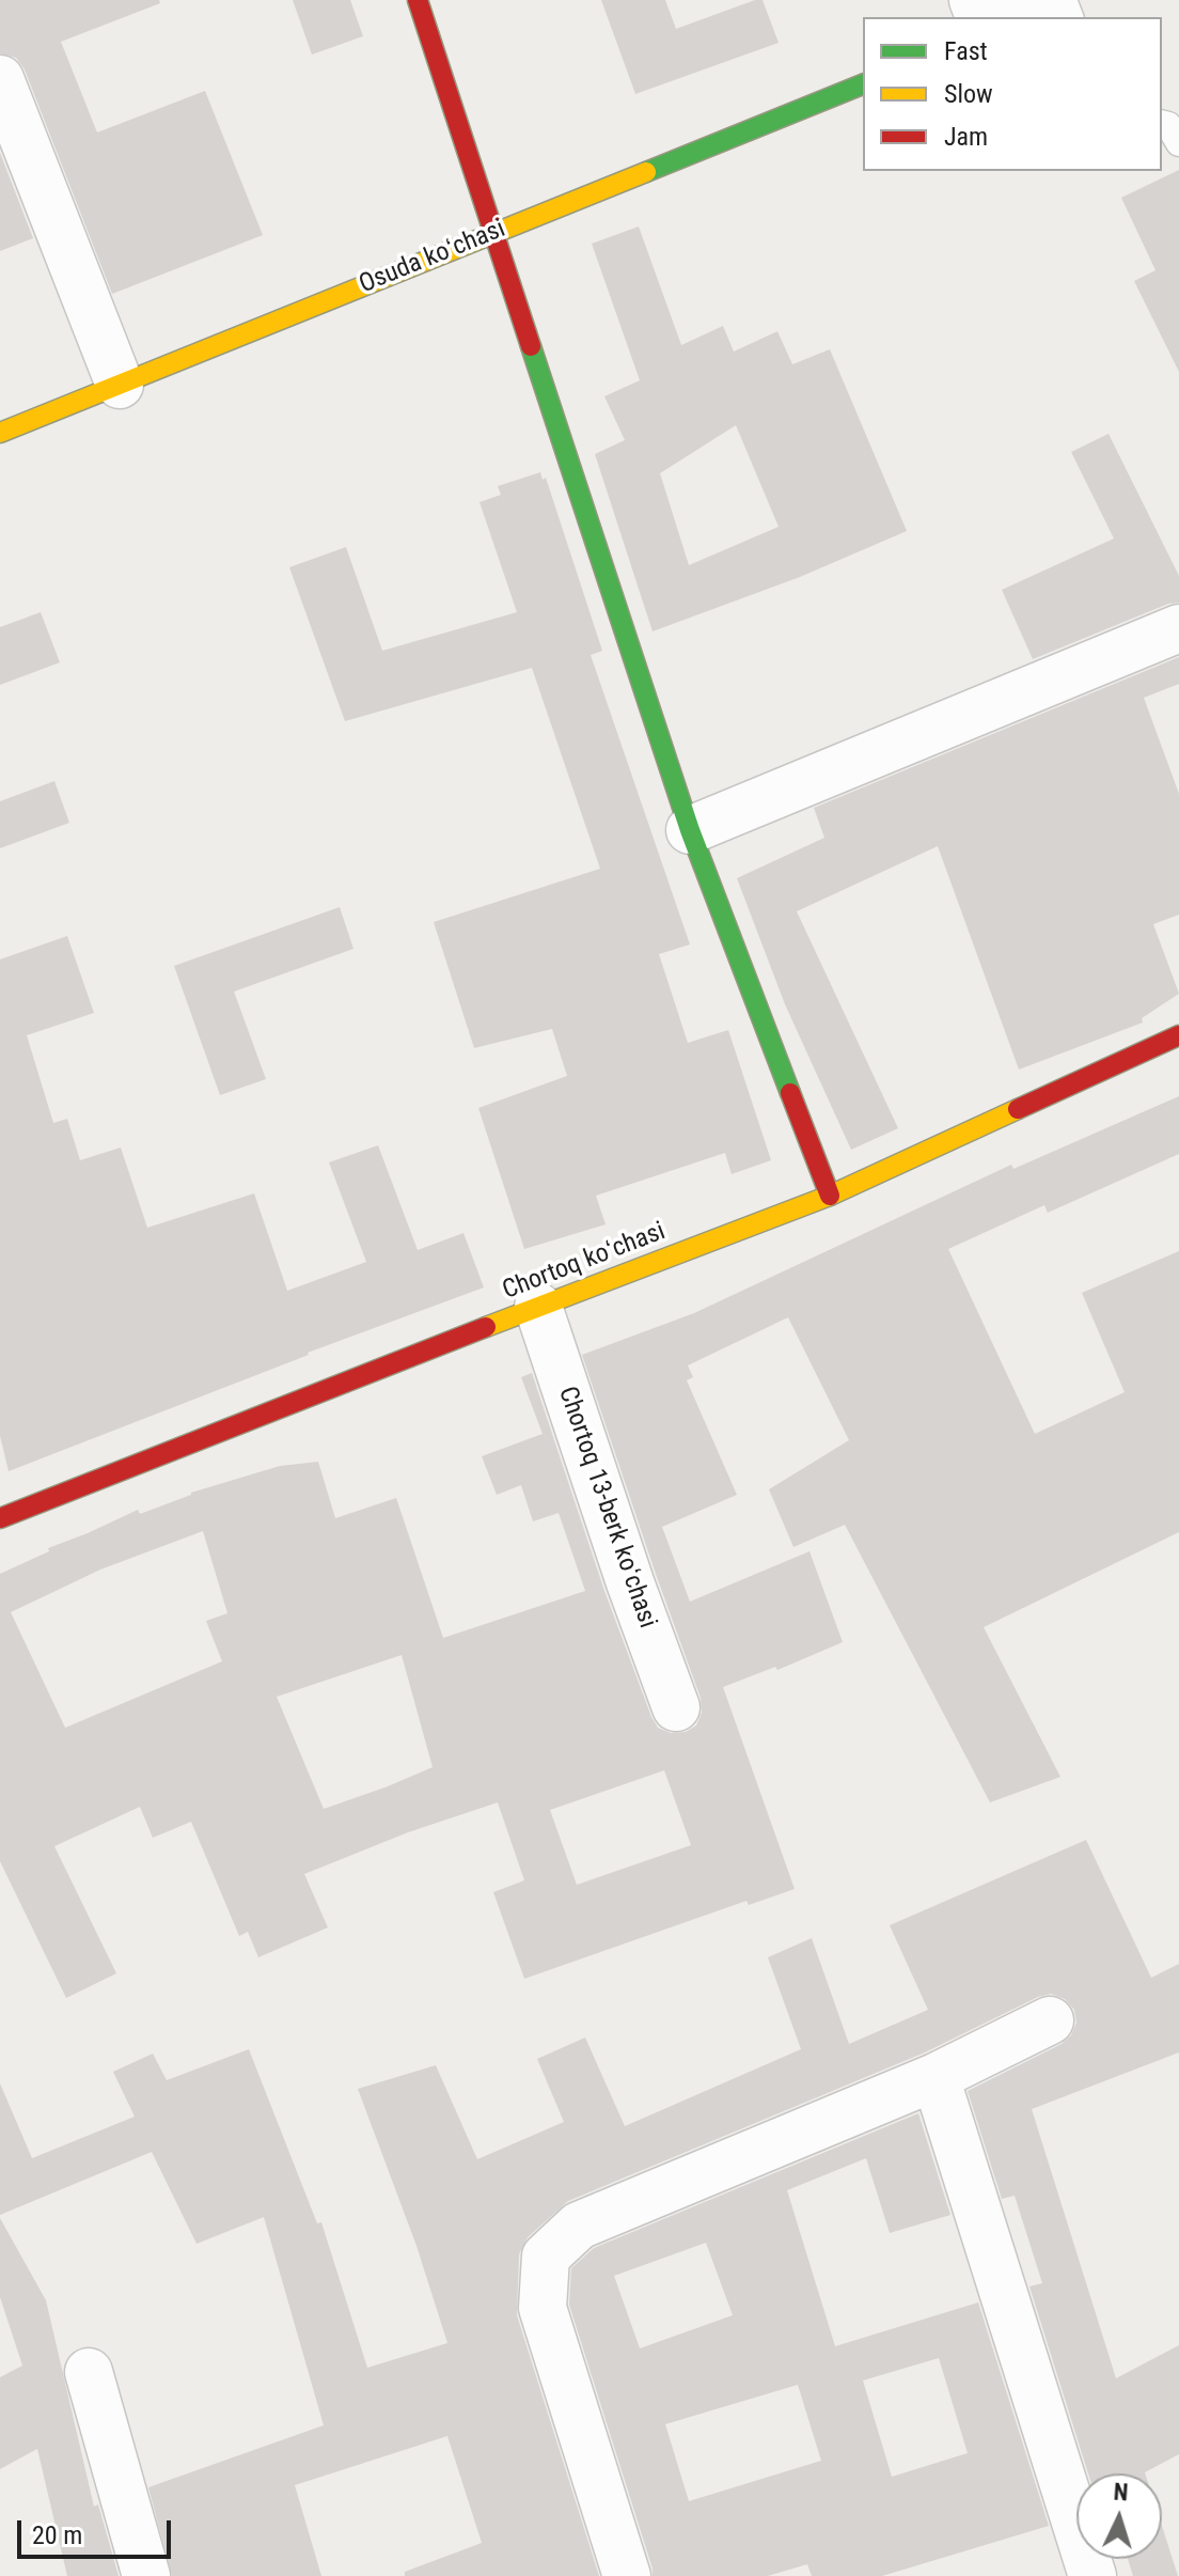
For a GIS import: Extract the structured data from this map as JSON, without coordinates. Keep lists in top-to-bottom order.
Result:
{
  "streets": {
    "street": ["Osuda koʻchasi", "Chortoq koʻchasi", "Chortoq 13-berk koʻchasi"]
  },
  "crossings": [
    ["Chortoq koʻchasi", "Chortoq 13-berk koʻchasi"]
  ],
  "legend": ["Fast", "Slow", "Jam"],
  "scale_bar": "20 m",
  "north": "top"
}
